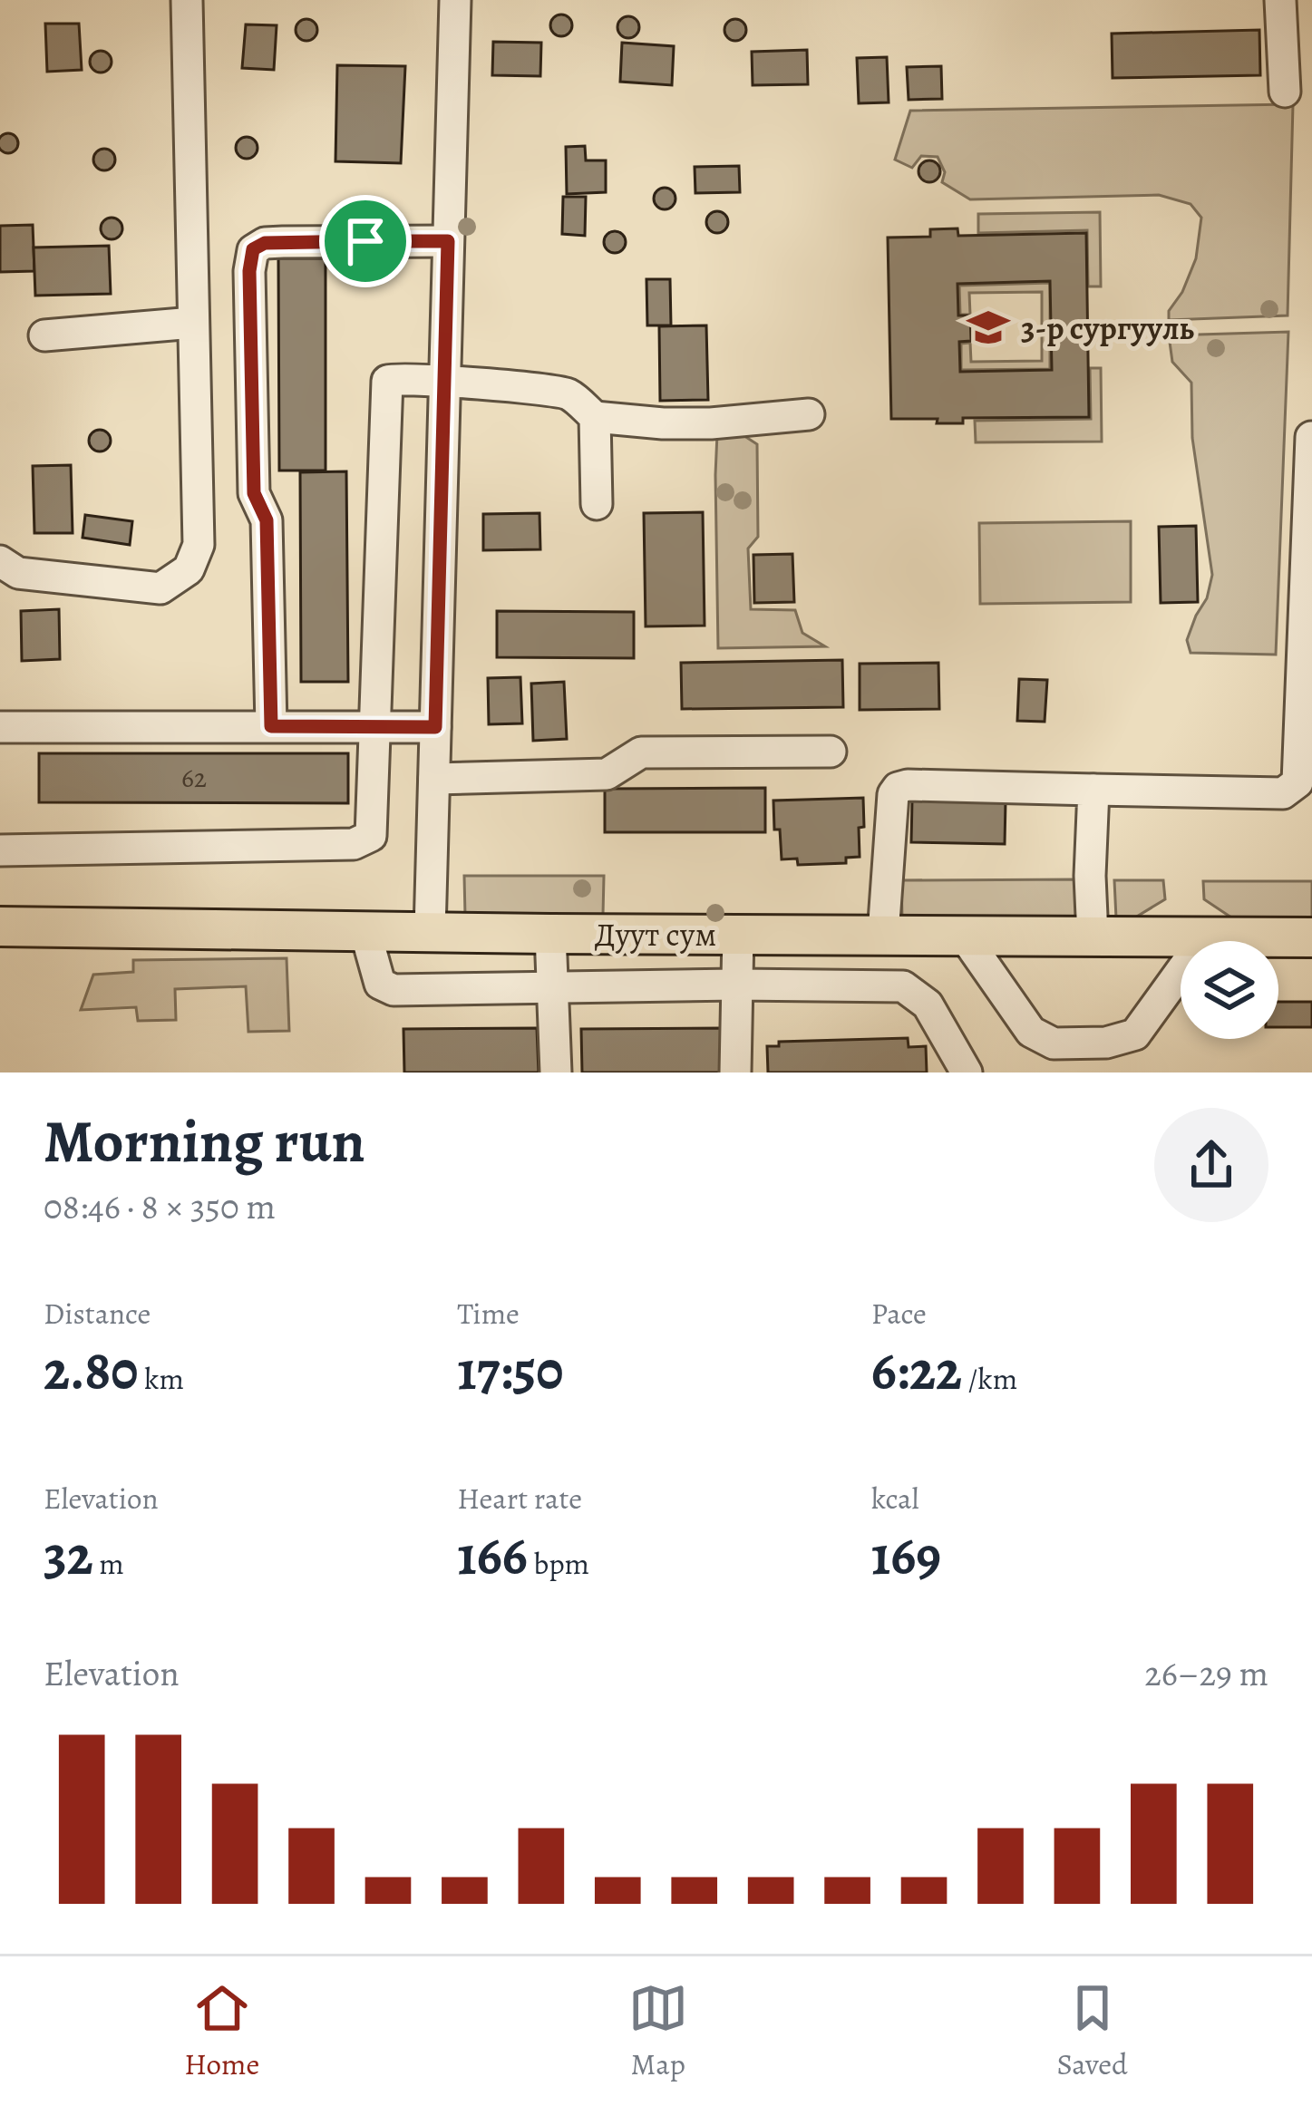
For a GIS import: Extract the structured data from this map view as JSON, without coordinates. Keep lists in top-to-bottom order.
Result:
{
  "streets": {
    "main road": ["Дуут сум"]
  },
  "places": {
    "school or university": ["3-р сургууль"]
  },
  "house_numbers": ["62"],
  "page": {
    "heading": ["Morning run", "08:46 · 8 × 350 m"],
    "stats": [
      ["Distance", "2.80 km"],
      ["Time", "17:50"],
      ["Pace", "6:22 /km"],
      ["Elevation", "32 m"],
      ["Heart rate", "166 bpm"],
      ["kcal", "169"]
    ],
    "chart": ["Elevation", "26–29 m"],
    "tabs": ["Home", "Map", "Saved"]
  }
}
